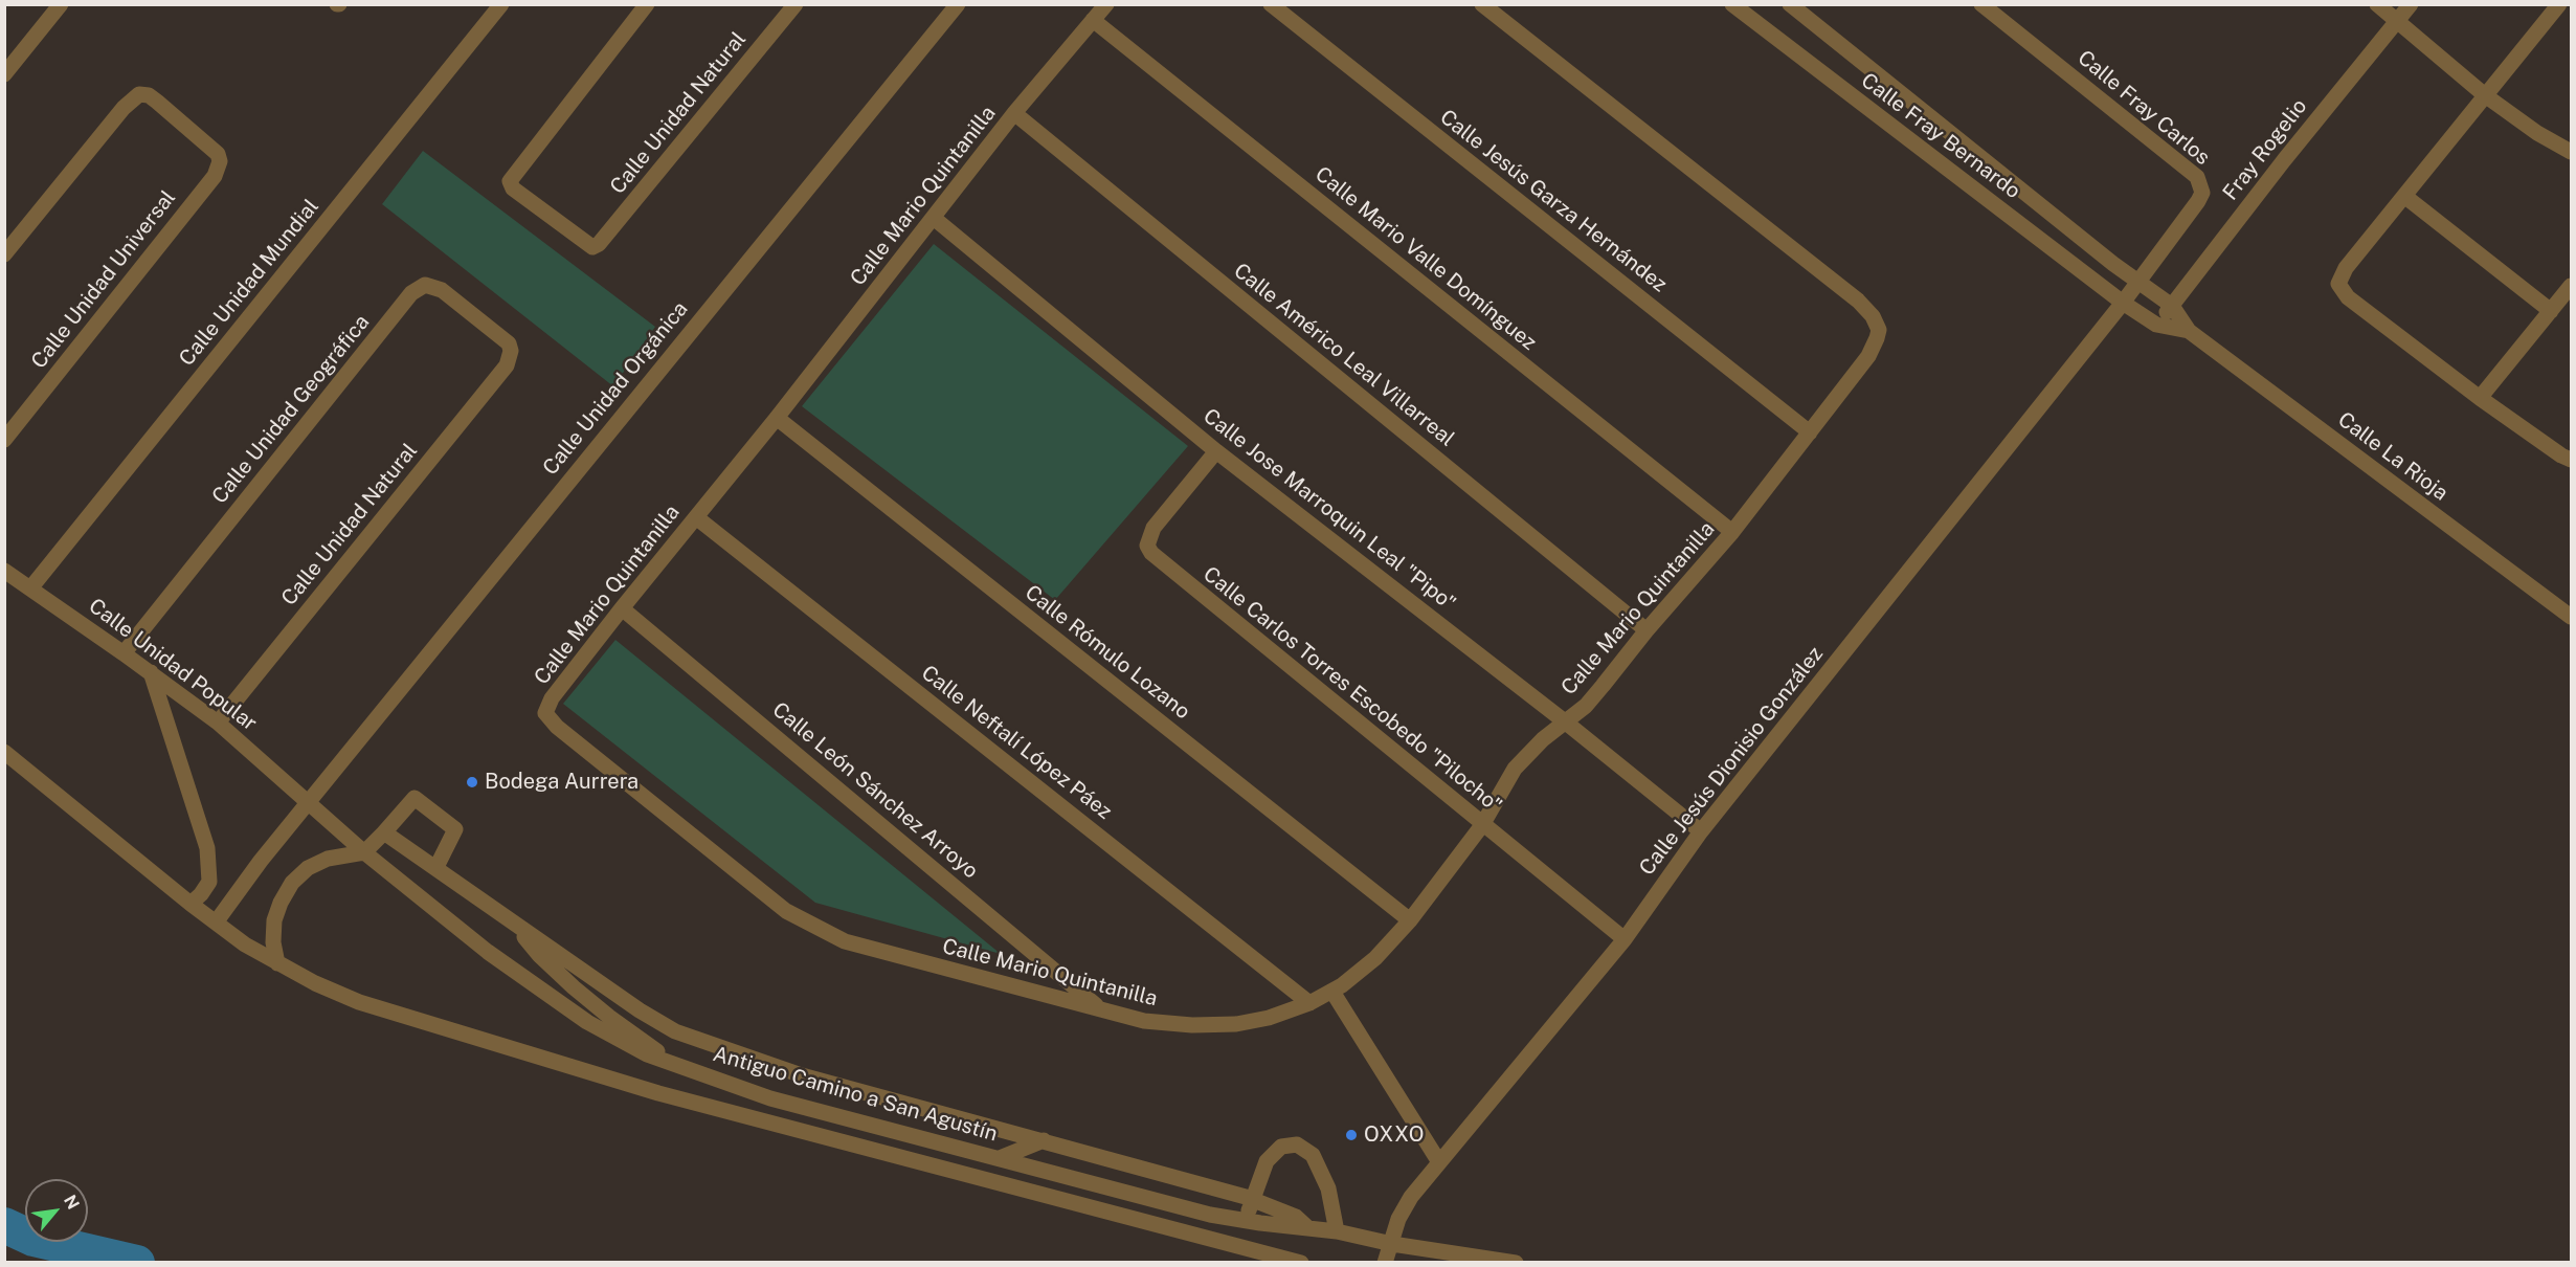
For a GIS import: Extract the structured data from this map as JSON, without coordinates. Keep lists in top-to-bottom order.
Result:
{
  "streets": {
    "street": [
      "Calle Fray Carlos",
      "Calle Unidad Natural",
      "Calle Fray Bernardo",
      "Fray Rogelio",
      "Calle Mario Quintanilla",
      "Calle Jesús Garza Hernández",
      "Calle Mario Valle Domínguez",
      "Calle Unidad Universal",
      "Calle Unidad Mundial",
      "Calle Américo Leal Villarreal",
      "Calle Unidad Orgánica",
      "Calle Unidad Geográfica",
      "Calle La Rioja",
      "Calle Jose Marroquin Leal \"Pipo\"",
      "Calle Rómulo Lozano",
      "Calle Unidad Popular",
      "Calle Carlos Torres Escobedo \"Pilocho\"",
      "Calle Neftalí López Páez",
      "Calle Jesús Dionisio González",
      "Calle León Sánchez Arroyo",
      "Antiguo Camino a San Agustín"
    ]
  },
  "crossings": [
    ["Calle Fray Carlos", "Calle Fray Bernardo"],
    ["Calle Fray Carlos", "Calle La Rioja"],
    ["Calle Fray Carlos", "Calle Jesús Dionisio González"],
    ["Calle Unidad Natural", "Calle Unidad Geográfica"],
    ["Calle Unidad Natural", "Calle Unidad Popular"],
    ["Calle Fray Bernardo", "Calle La Rioja"],
    ["Calle Fray Bernardo", "Calle Jesús Dionisio González"],
    ["Fray Rogelio", "Calle La Rioja"],
    ["Calle Mario Quintanilla", "Calle Jesús Garza Hernández"],
    ["Calle Mario Quintanilla", "Calle Mario Valle Domínguez"],
    ["Calle Mario Quintanilla", "Calle Américo Leal Villarreal"],
    ["Calle Mario Quintanilla", "Calle Jose Marroquin Leal \"Pipo\""],
    ["Calle Mario Quintanilla", "Calle Rómulo Lozano"],
    ["Calle Mario Quintanilla", "Calle Carlos Torres Escobedo \"Pilocho\""],
    ["Calle Mario Quintanilla", "Calle Neftalí López Páez"],
    ["Calle Mario Quintanilla", "Calle León Sánchez Arroyo"],
    ["Calle Unidad Mundial", "Calle Unidad Popular"],
    ["Calle Unidad Orgánica", "Calle Unidad Popular"],
    ["Calle Unidad Orgánica", "Antiguo Camino a San Agustín"],
    ["Calle Unidad Geográfica", "Calle Unidad Popular"],
    ["Calle La Rioja", "Calle Jesús Dionisio González"],
    ["Calle Jose Marroquin Leal \"Pipo\"", "Calle Carlos Torres Escobedo \"Pilocho\""],
    ["Calle Jose Marroquin Leal \"Pipo\"", "Calle Jesús Dionisio González"],
    ["Calle Unidad Popular", "Antiguo Camino a San Agustín"],
    ["Calle Carlos Torres Escobedo \"Pilocho\"", "Calle Jesús Dionisio González"],
    ["Calle Jesús Dionisio González", "Antiguo Camino a San Agustín"]
  ],
  "places": ["Bodega Aurrera", "OXXO"],
  "north": "top right"
}
